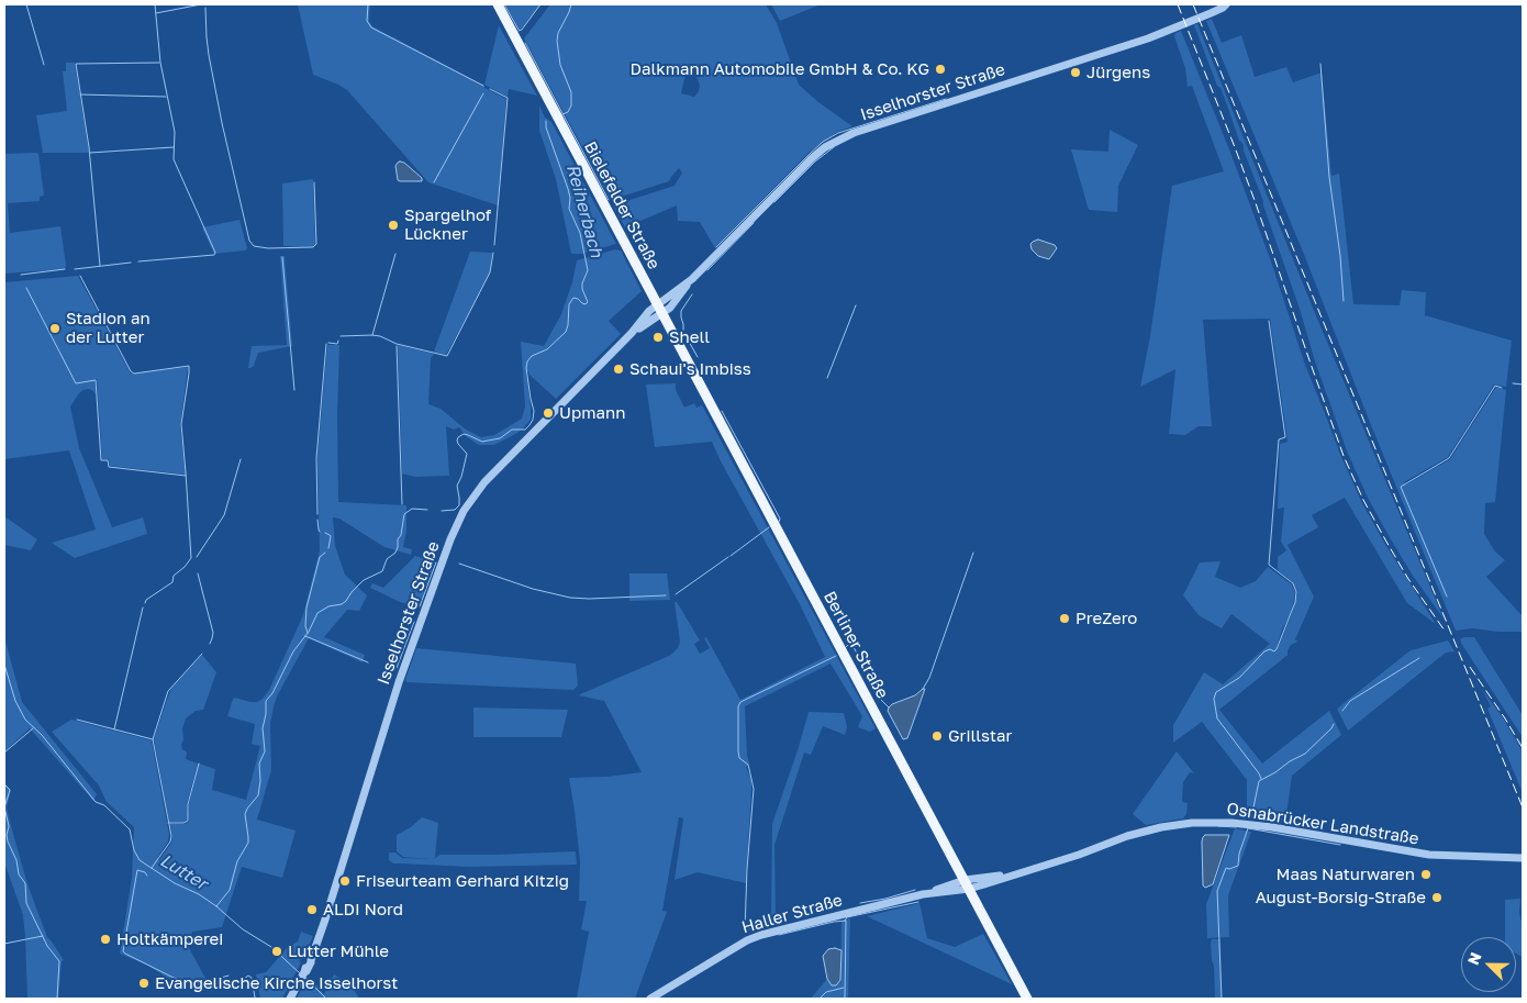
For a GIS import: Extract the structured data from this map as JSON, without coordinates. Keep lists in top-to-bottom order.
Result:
{
  "streets": {
    "main road": ["Bielefelder Straße", "Berliner Straße"],
    "street": ["Isselhorster Straße", "Osnabrücker Landstraße", "Haller Straße"]
  },
  "crossings": [
    ["Isselhorster Straße", "Bielefelder Straße"],
    ["Isselhorster Straße", "Berliner Straße"],
    ["Bielefelder Straße", "Berliner Straße"],
    ["Berliner Straße", "Osnabrücker Landstraße"],
    ["Berliner Straße", "Haller Straße"],
    ["Osnabrücker Landstraße", "Haller Straße"]
  ],
  "water": ["Reiherbach", "Lutter"],
  "places": [
    "Dalkmann Automobile GmbH & Co. KG",
    "Jürgens",
    "Spargelhof Lückner",
    "Stadion an der Lutter",
    "Shell",
    "Schaui's Imbiss",
    "Upmann",
    "PreZero",
    "Grillstar",
    "Maas Naturwaren",
    "Friseurteam Gerhard Kitzig",
    "August-Borsig-Straße",
    "ALDI Nord",
    "Holtkämperei",
    "Lutter Mühle",
    "Evangelische Kirche Isselhorst"
  ],
  "north": "top left"
}
